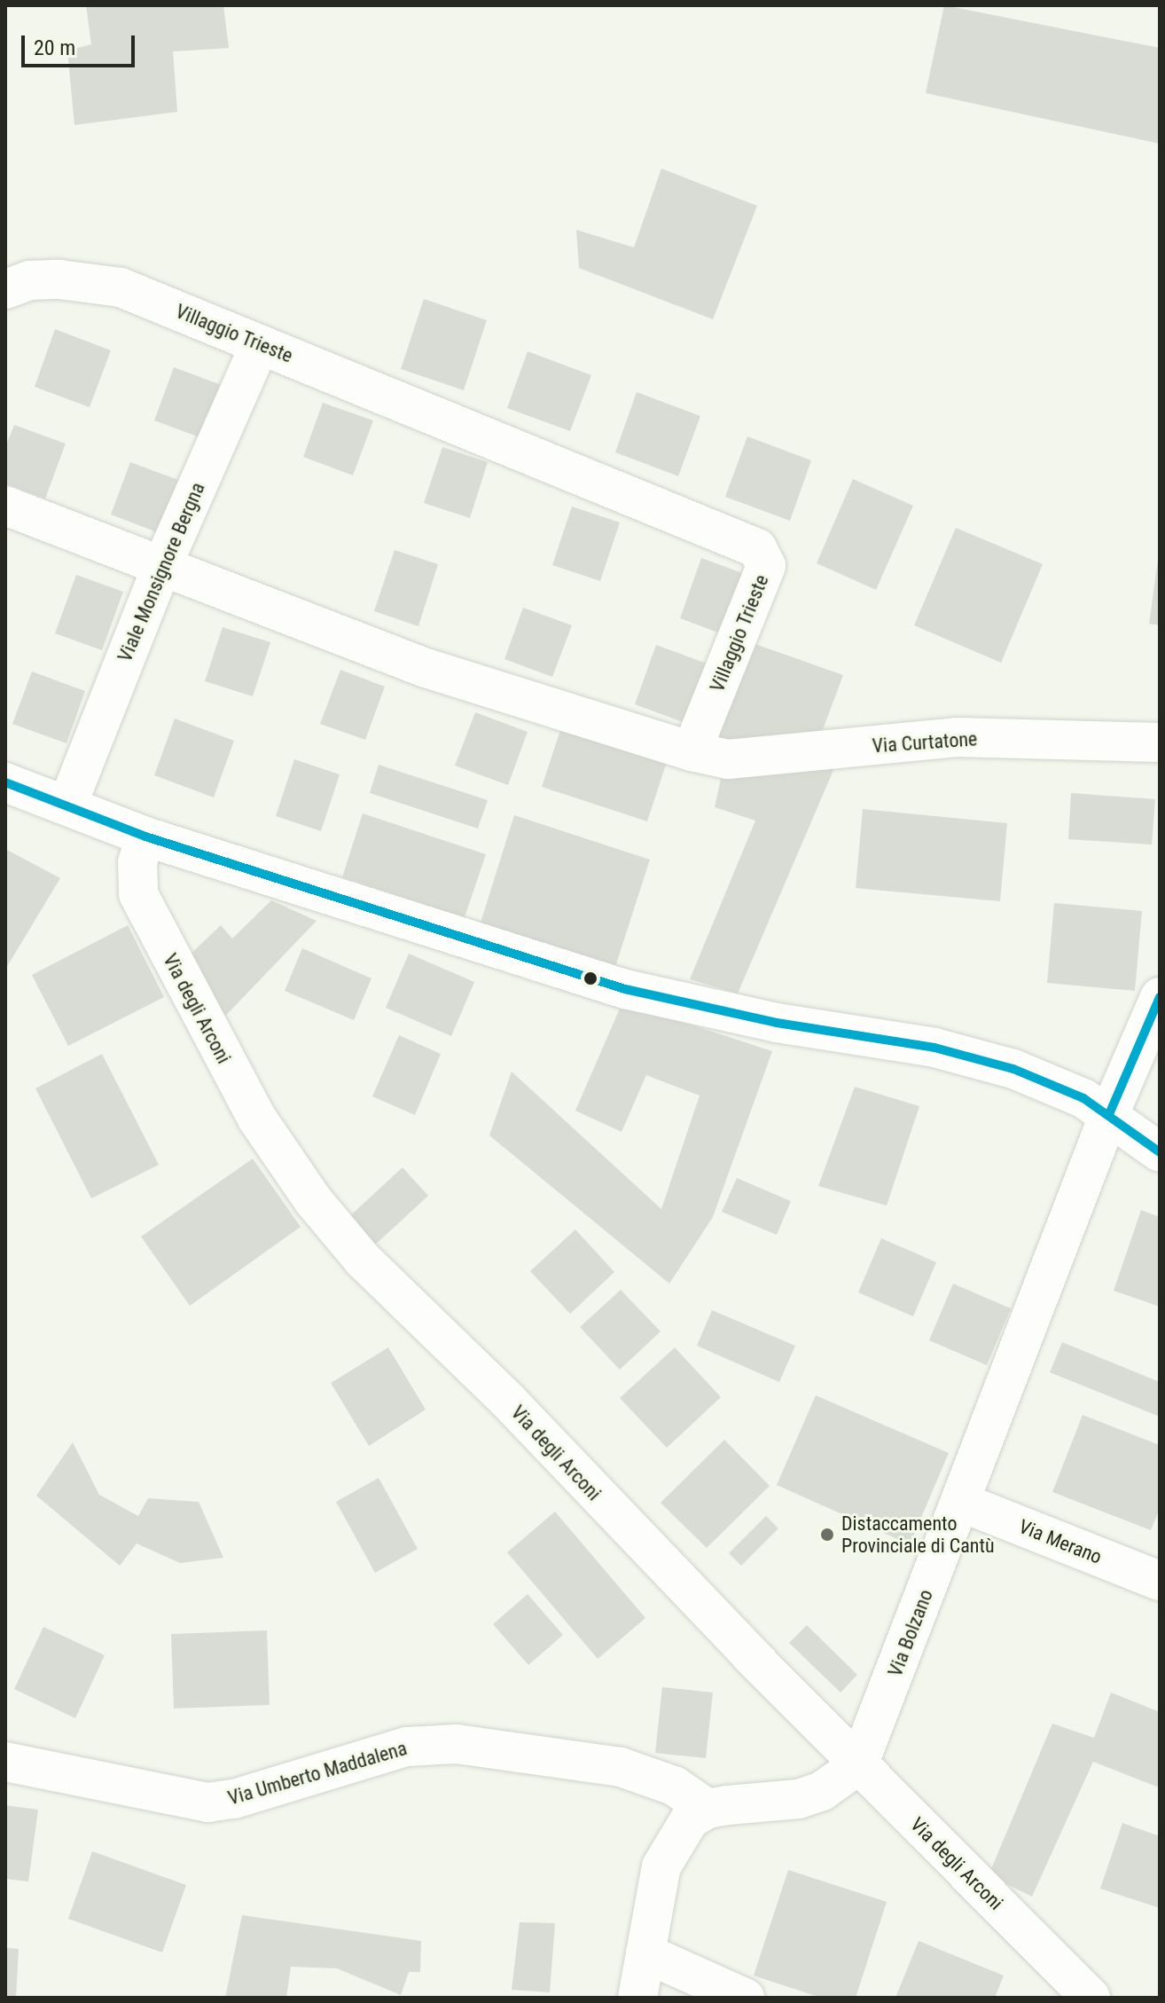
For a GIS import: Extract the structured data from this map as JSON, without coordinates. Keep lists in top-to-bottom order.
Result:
{
  "streets": {
    "street": [
      "Villaggio Trieste",
      "Viale Monsignore Bergna",
      "Via Curtatone",
      "Via degli Arconi",
      "Via Merano",
      "Via Bolzano",
      "Via Umberto Maddalena"
    ]
  },
  "crossings": [
    ["Villaggio Trieste", "Viale Monsignore Bergna"],
    ["Villaggio Trieste", "Via Curtatone"],
    ["Via degli Arconi", "Via Bolzano"],
    ["Via Merano", "Via Bolzano"]
  ],
  "places": ["Distaccamento Provinciale di Cantù"],
  "scale_bar": "20 m"
}
